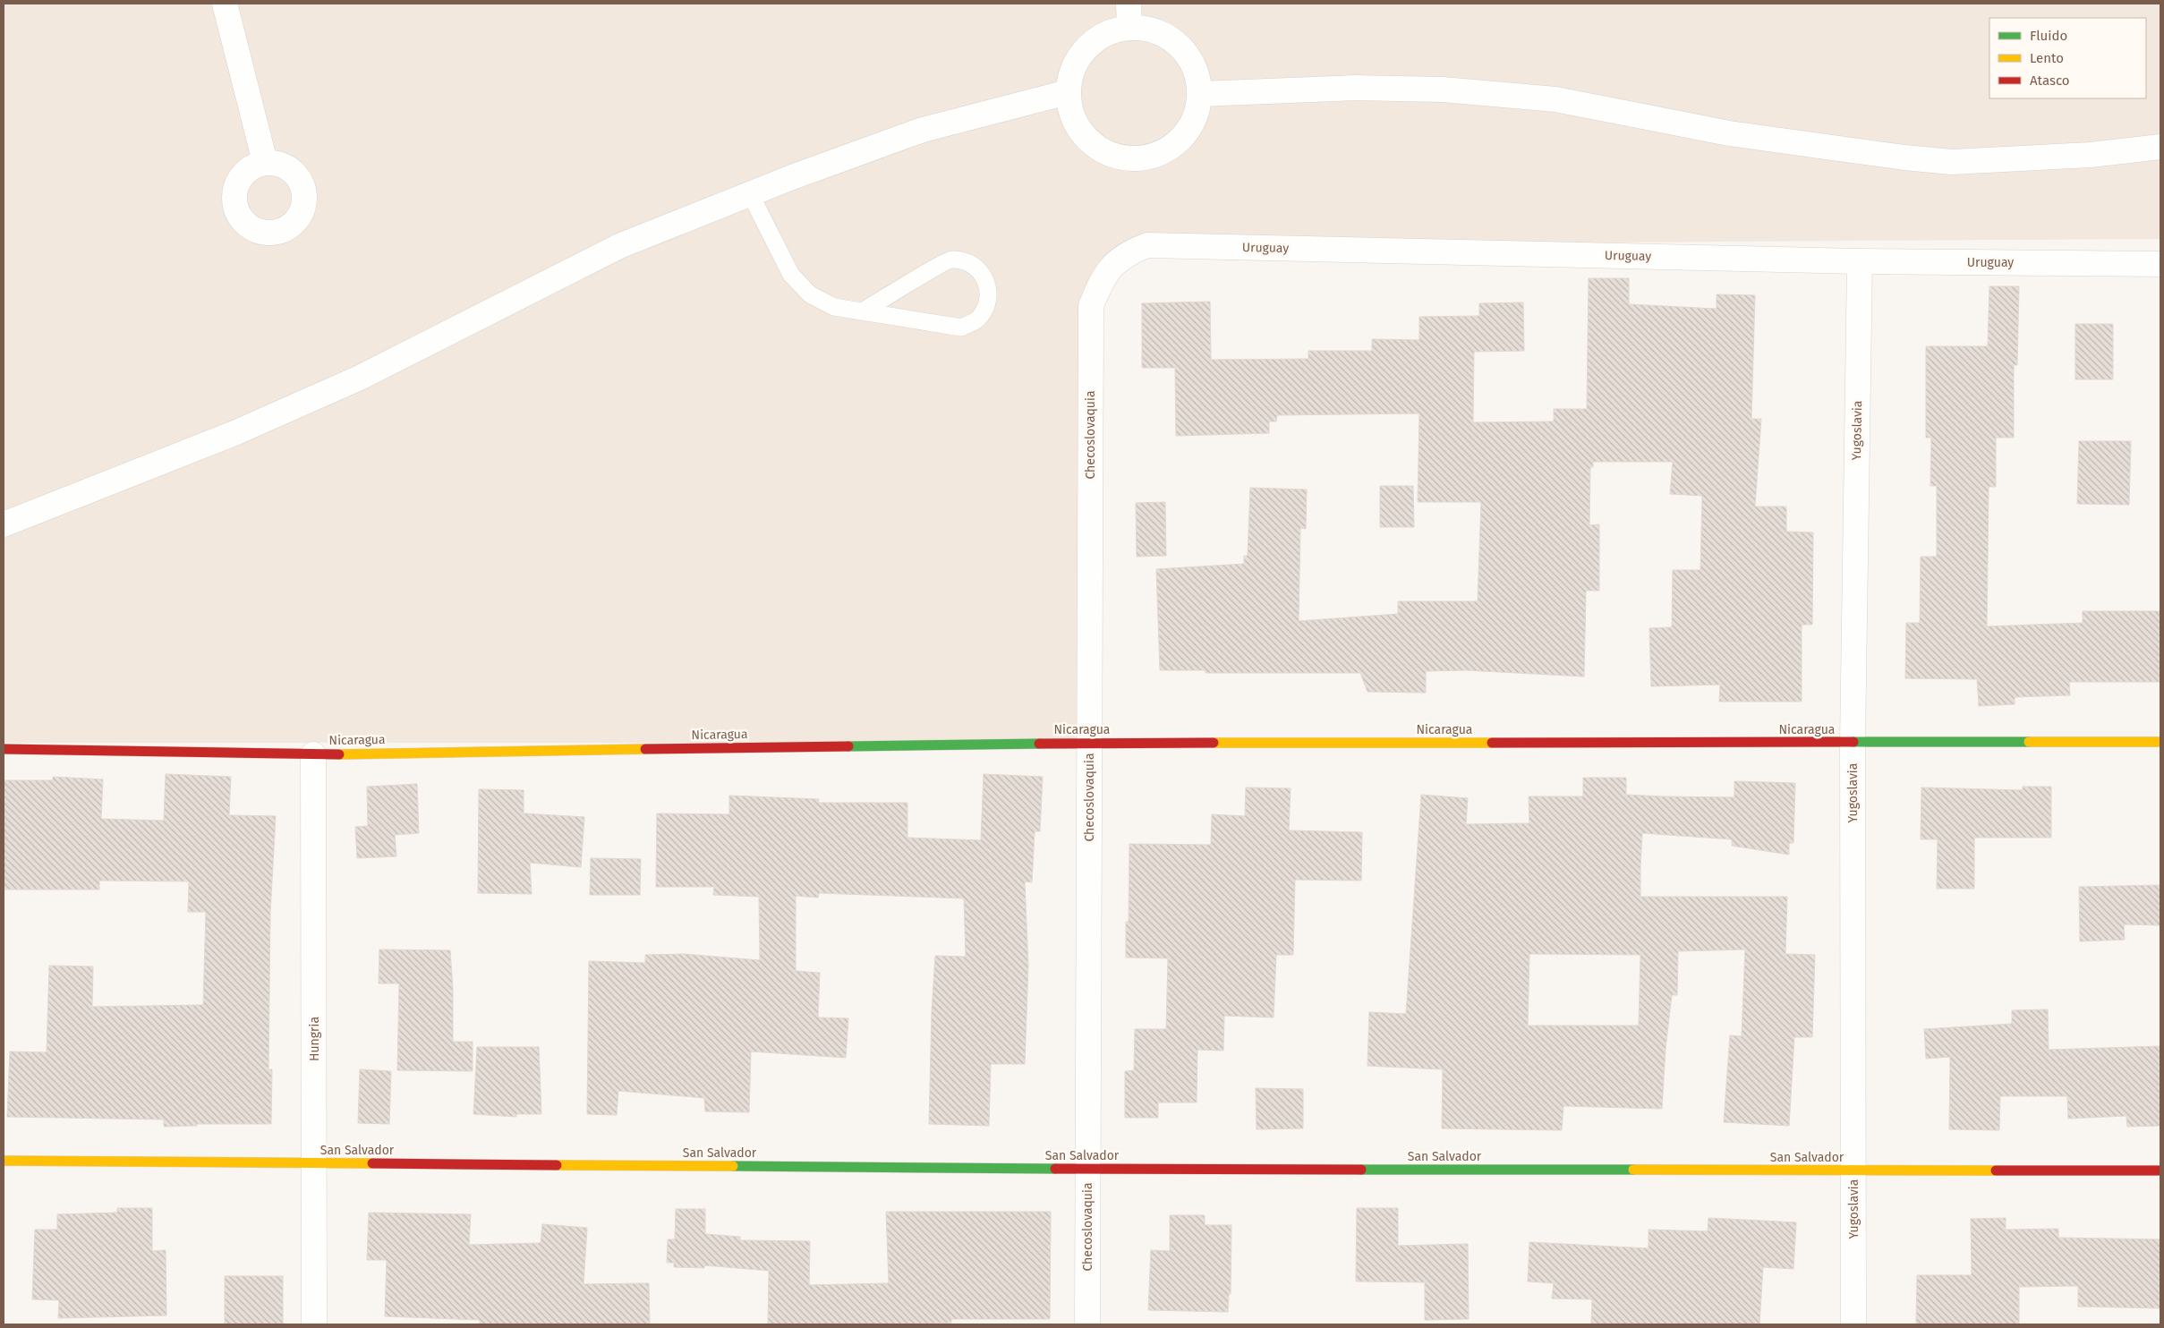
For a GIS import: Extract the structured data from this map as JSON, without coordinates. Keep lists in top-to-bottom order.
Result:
{
  "streets": {
    "street": [
      "Uruguay",
      "Yugoslavia",
      "Checoslovaquia",
      "Nicaragua",
      "Hungria",
      "San Salvador"
    ]
  },
  "crossings": [
    ["Uruguay", "Yugoslavia"],
    ["Uruguay", "Checoslovaquia"],
    ["Yugoslavia", "Nicaragua"],
    ["Yugoslavia", "San Salvador"],
    ["Checoslovaquia", "Nicaragua"],
    ["Checoslovaquia", "San Salvador"],
    ["Nicaragua", "Hungria"],
    ["Hungria", "San Salvador"]
  ],
  "legend": ["Fluido", "Lento", "Atasco"]
}
